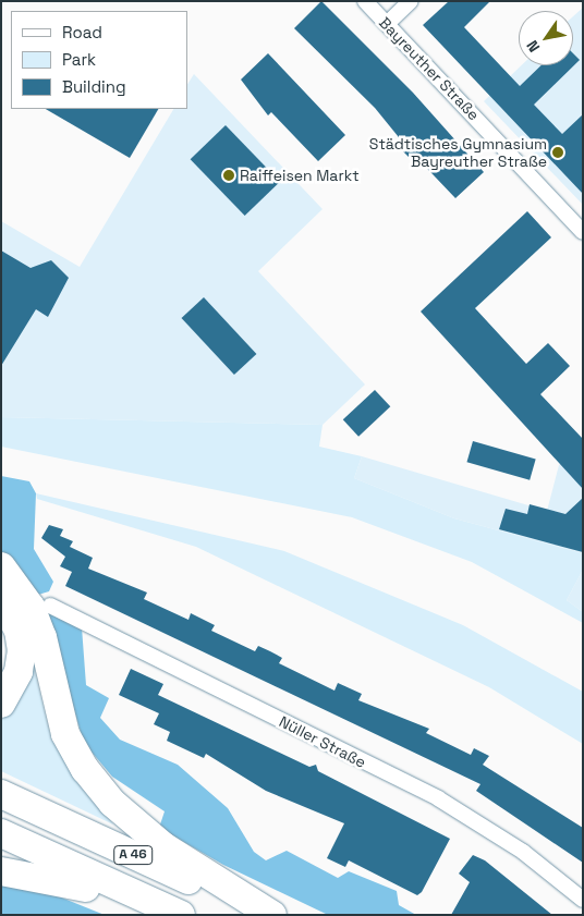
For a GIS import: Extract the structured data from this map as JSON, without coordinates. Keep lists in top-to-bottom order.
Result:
{
  "streets": {
    "highway": ["A 46"],
    "street": ["Bayreuther Straße", "Nüller Straße"]
  },
  "places": ["Städtisches Gymnasium Bayreuther Straße", "Raiffeisen Markt"],
  "legend": ["Road", "Park", "Building"],
  "north": "bottom left"
}
